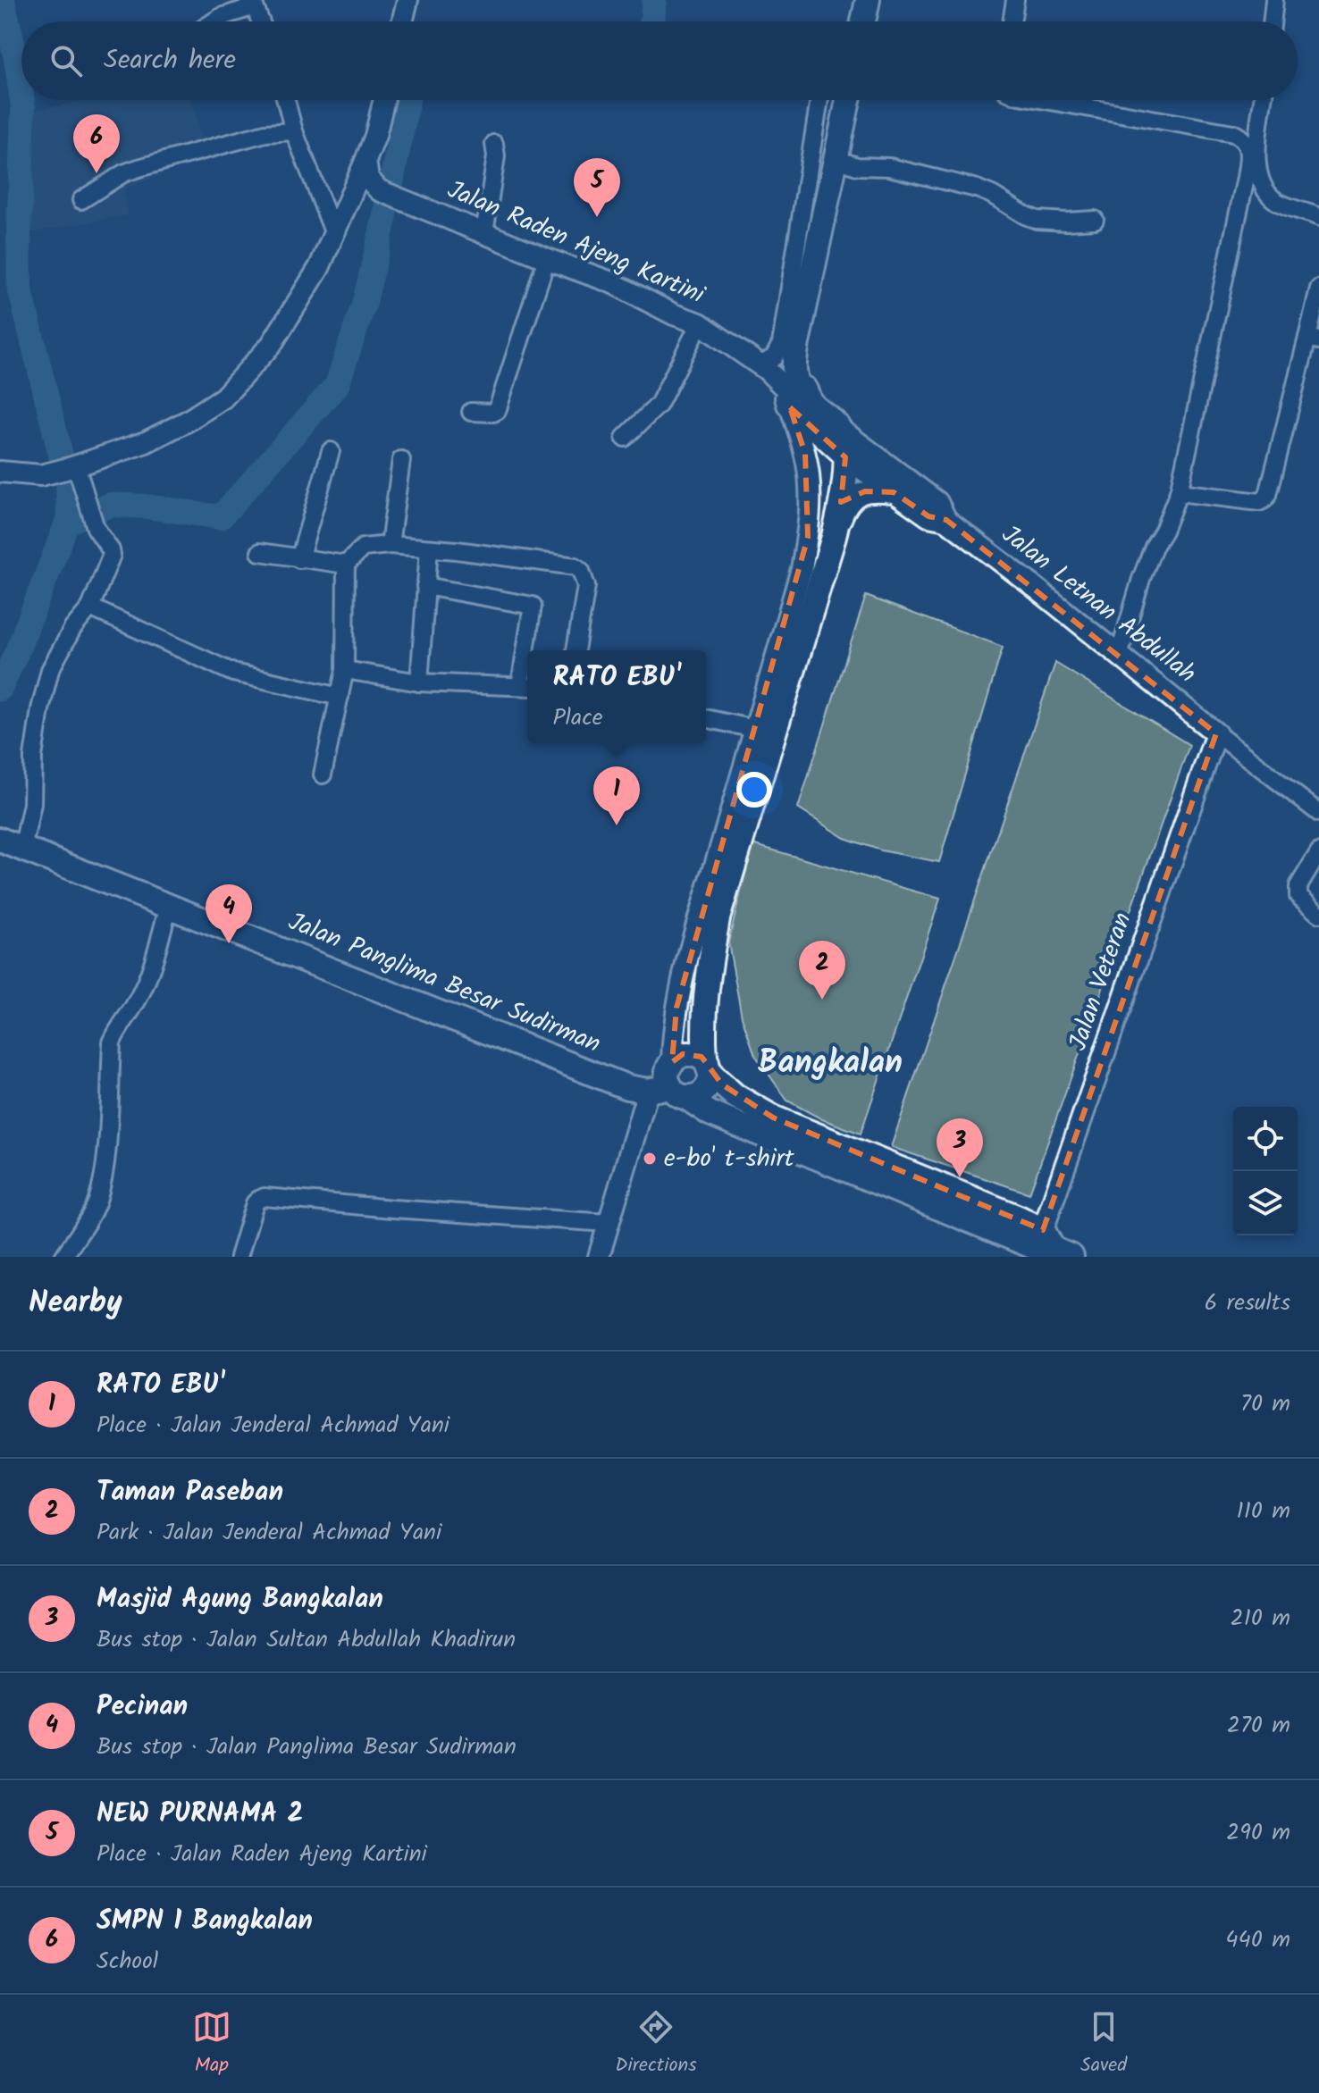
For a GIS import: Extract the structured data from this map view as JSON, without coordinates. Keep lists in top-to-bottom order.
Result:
{
  "streets": {
    "main road": ["Jalan Panglima Besar Sudirman"],
    "street": ["Jalan Raden Ajeng Kartini", "Jalan Letnan Abdullah", "Jalan Veteran"]
  },
  "crossings": [
    ["Jalan Raden Ajeng Kartini", "Jalan Letnan Abdullah"],
    ["Jalan Letnan Abdullah", "Jalan Veteran"]
  ],
  "districts": ["Bangkalan"],
  "places": ["e-bo' t-shirt"],
  "page": {
    "search": "Search here",
    "pins": [
      "6",
      "5",
      "1",
      "4",
      "2",
      "3"
    ],
    "popup": ["RATO EBU'", "Place"],
    "heading": ["Nearby", "6 results"],
    "list": [
      {
        "mark": "1",
        "name": "RATO EBU'",
        "note": "Place · Jalan Jenderal Achmad Yani",
        "value": "70 m"
      },
      {
        "mark": "2",
        "name": "Taman Paseban",
        "note": "Park · Jalan Jenderal Achmad Yani",
        "value": "110 m"
      },
      {
        "mark": "3",
        "name": "Masjid Agung Bangkalan",
        "note": "Bus stop · Jalan Sultan Abdullah Khadirun",
        "value": "210 m"
      },
      {
        "mark": "4",
        "name": "Pecinan",
        "note": "Bus stop · Jalan Panglima Besar Sudirman",
        "value": "270 m"
      },
      {
        "mark": "5",
        "name": "NEW PURNAMA 2",
        "note": "Place · Jalan Raden Ajeng Kartini",
        "value": "290 m"
      },
      {
        "mark": "6",
        "name": "SMPN 1 Bangkalan",
        "note": "School",
        "value": "440 m"
      }
    ],
    "nav": ["Map", "Directions", "Saved"]
  }
}
